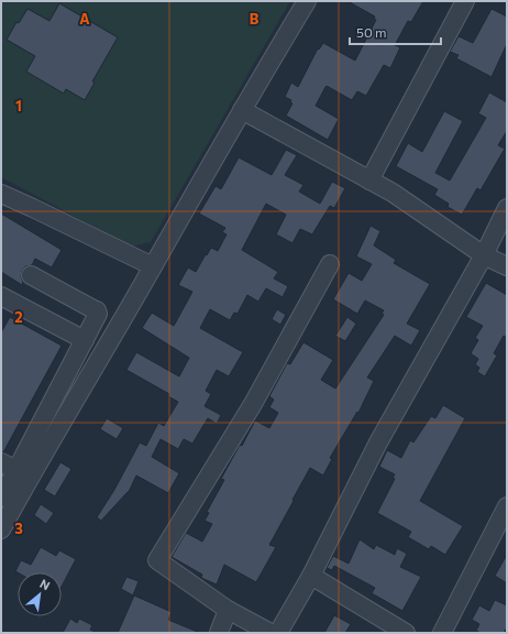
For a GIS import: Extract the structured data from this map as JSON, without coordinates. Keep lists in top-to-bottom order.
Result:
{
  "scale_bar": "50 m",
  "north": "top right",
  "grid": {
    "columns": ["A", "B"],
    "rows": ["1", "2", "3"]
  }
}
